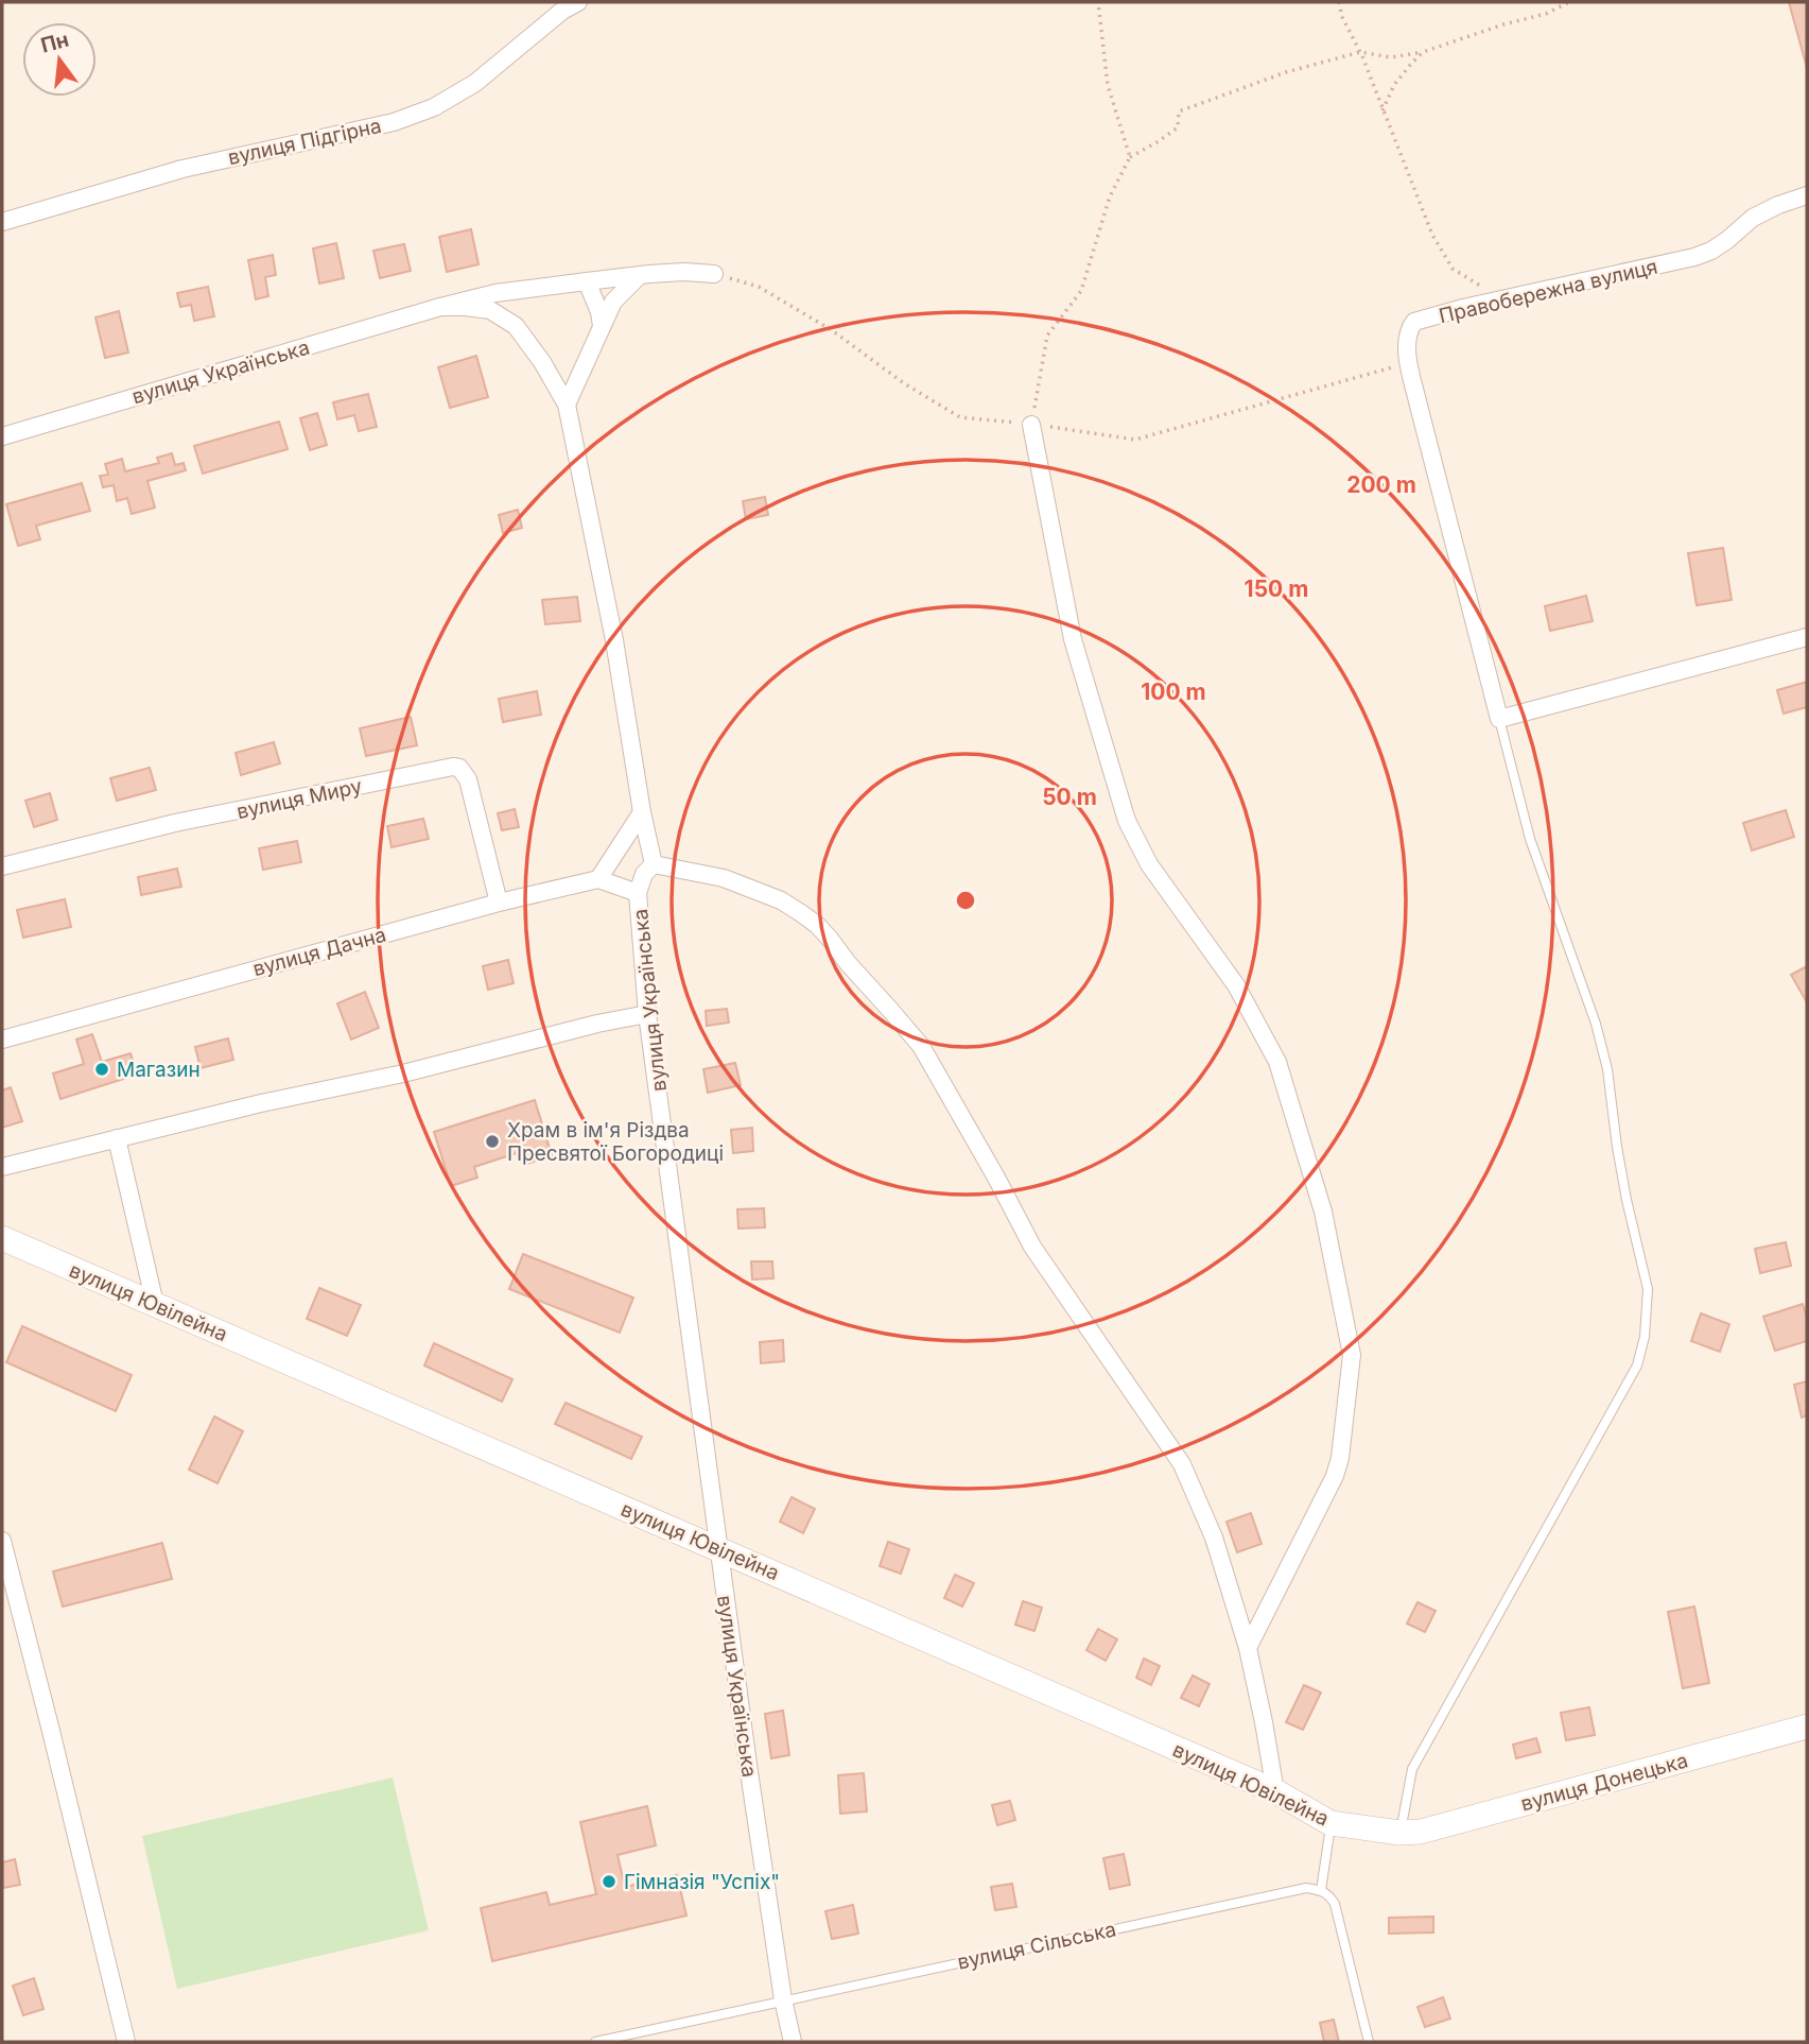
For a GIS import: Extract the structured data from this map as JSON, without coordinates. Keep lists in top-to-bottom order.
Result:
{
  "streets": {
    "street": [
      "вулиця Підгірна",
      "Правобережна вулиця",
      "вулиця Українська",
      "вулиця Миру",
      "вулиця Дачна",
      "вулиця Ювілейна",
      "вулиця Донецька"
    ],
    "lane": ["вулиця Сільська"]
  },
  "crossings": [
    ["вулиця Українська", "вулиця Ювілейна"],
    ["вулиця Українська", "вулиця Сільська"],
    ["вулиця Миру", "вулиця Дачна"],
    ["вулиця Ювілейна", "вулиця Донецька"]
  ],
  "places": ["Магазин", "Храм в ім'я Різдва Пресвятої Богородиці", "Гімназія \"Успіх\""],
  "north": "top",
  "rings": [
    "200 m",
    "150 m",
    "100 m",
    "50 m"
  ]
}
